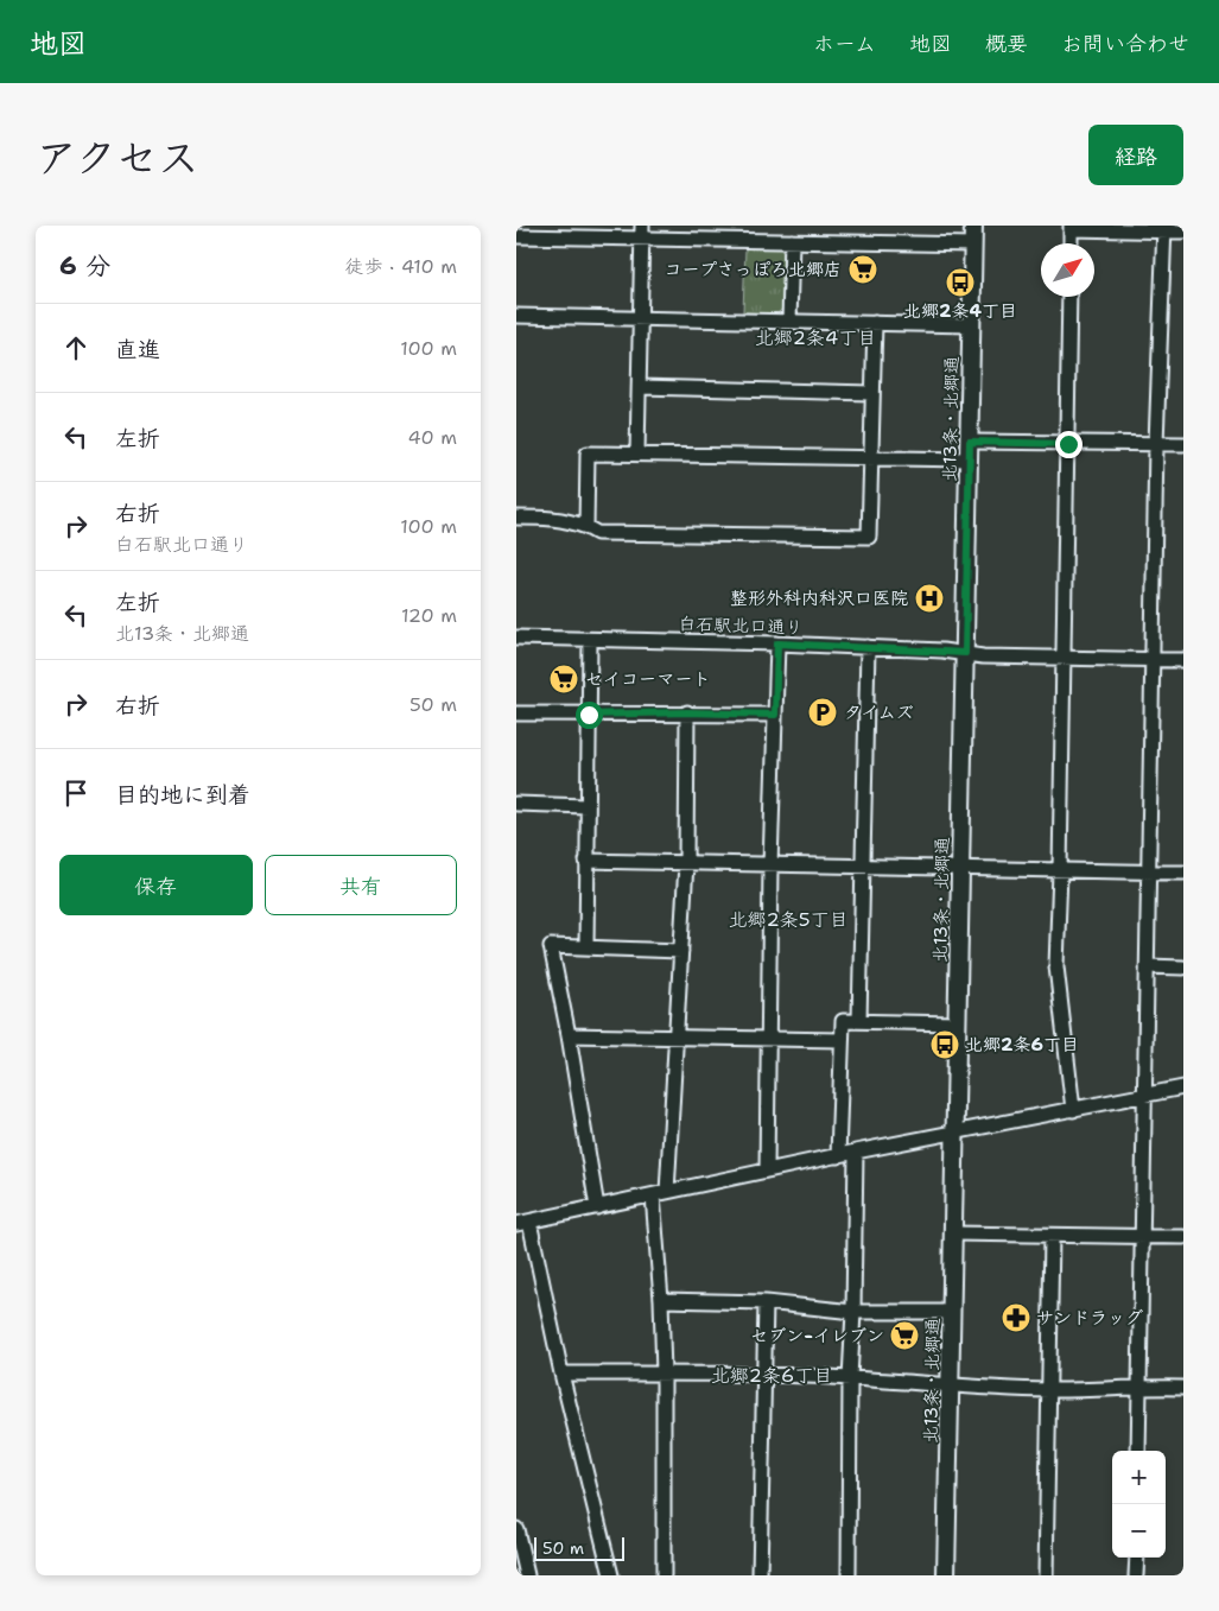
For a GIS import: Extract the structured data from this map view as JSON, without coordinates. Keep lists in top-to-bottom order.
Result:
{
  "streets": {
    "main road": ["北13条・北郷通"],
    "street": ["白石駅北口通り"]
  },
  "crossings": [
    ["北13条・北郷通", "白石駅北口通り"]
  ],
  "districts": ["北郷2条4丁目", "北郷2条5丁目", "北郷2条6丁目"],
  "places": {
    "supermarket": ["コープさっぽろ北郷店", "セイコーマート", "セブン-イレブン"],
    "bus stop": ["北郷2条4丁目", "北郷2条6丁目"],
    "hospital": ["整形外科内科沢口医院"],
    "parking": ["タイムズ"],
    "pharmacy": ["サンドラッグ"]
  },
  "scale_bar": "50 m",
  "north": "top right",
  "page": {
    "header": "地図",
    "nav": [
      "ホーム",
      "地図",
      "概要",
      "お問い合わせ"
    ],
    "title": "アクセス",
    "buttons": [
      "経路",
      ["保存", "共有"]
    ],
    "heading": ["6 分", "徒歩 · 410 m"],
    "list": [
      ["直進", "100 m"],
      ["左折", "40 m"],
      ["右折", "白石駅北口通り", "100 m"],
      ["左折", "北13条・北郷通", "120 m"],
      ["右折", "50 m"],
      "目的地に到着"
    ],
    "map_buttons": ["+", "−"],
    "scale": "50 m"
  }
}
